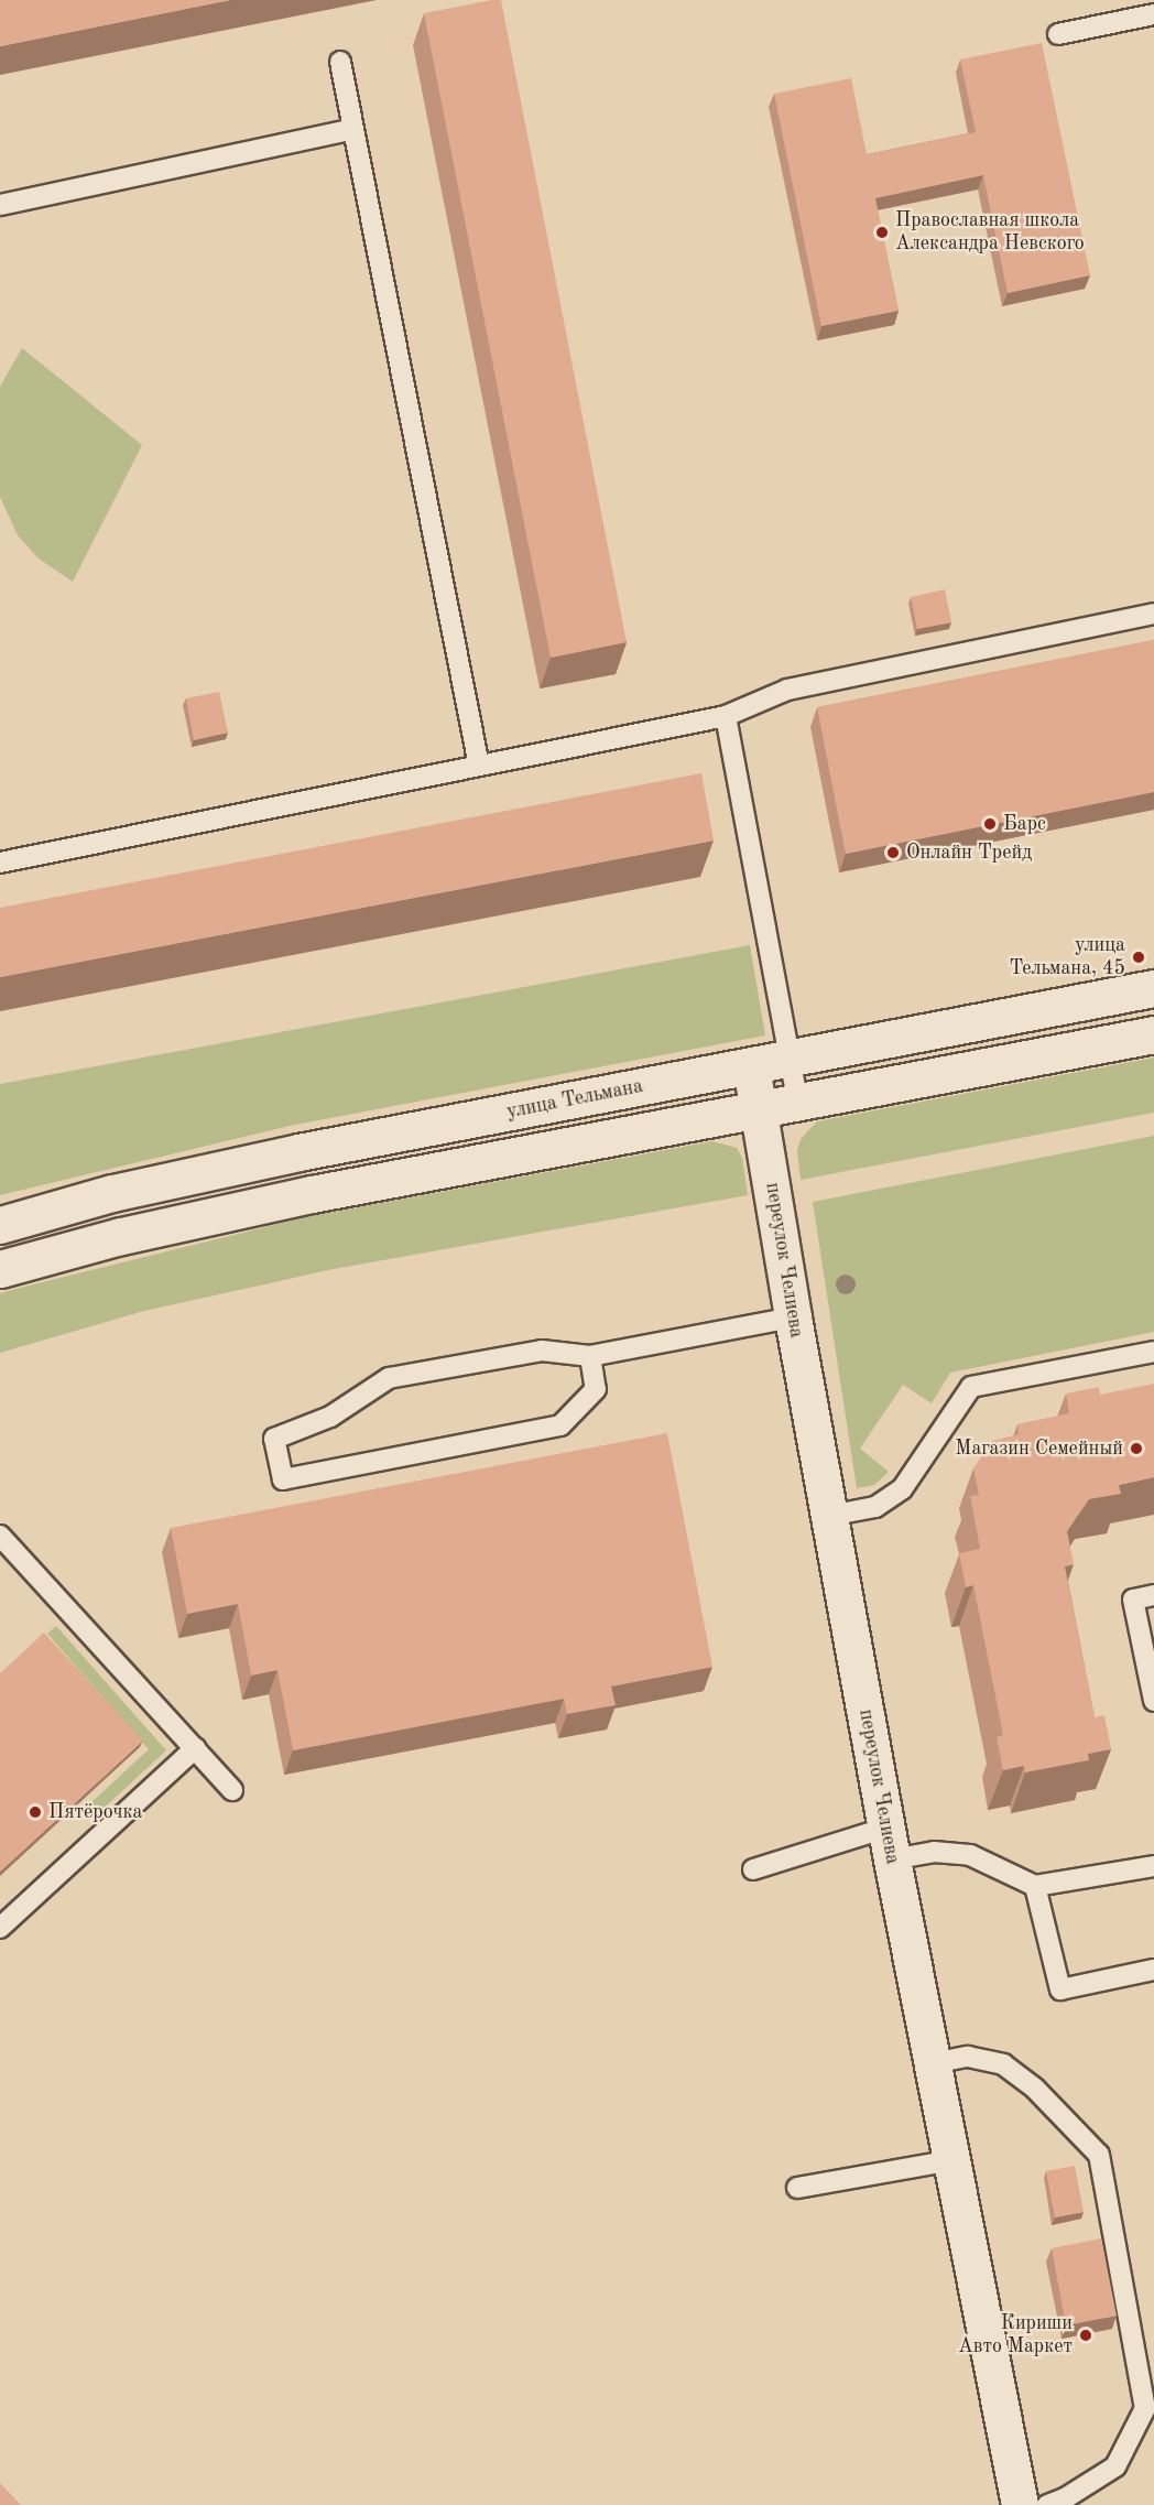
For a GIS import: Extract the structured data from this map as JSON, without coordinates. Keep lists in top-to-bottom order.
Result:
{
  "streets": {
    "street": ["улица Тельмана", "переулок Челиева"]
  },
  "crossings": [
    ["улица Тельмана", "переулок Челиева"]
  ],
  "places": [
    "Православная школа Александра Невского",
    "Барс",
    "Онлайн Трейд",
    "улица Тельмана, 45",
    "Магазин Семейный",
    "Пятёрочка",
    "Кириши Авто Маркет"
  ]
}
